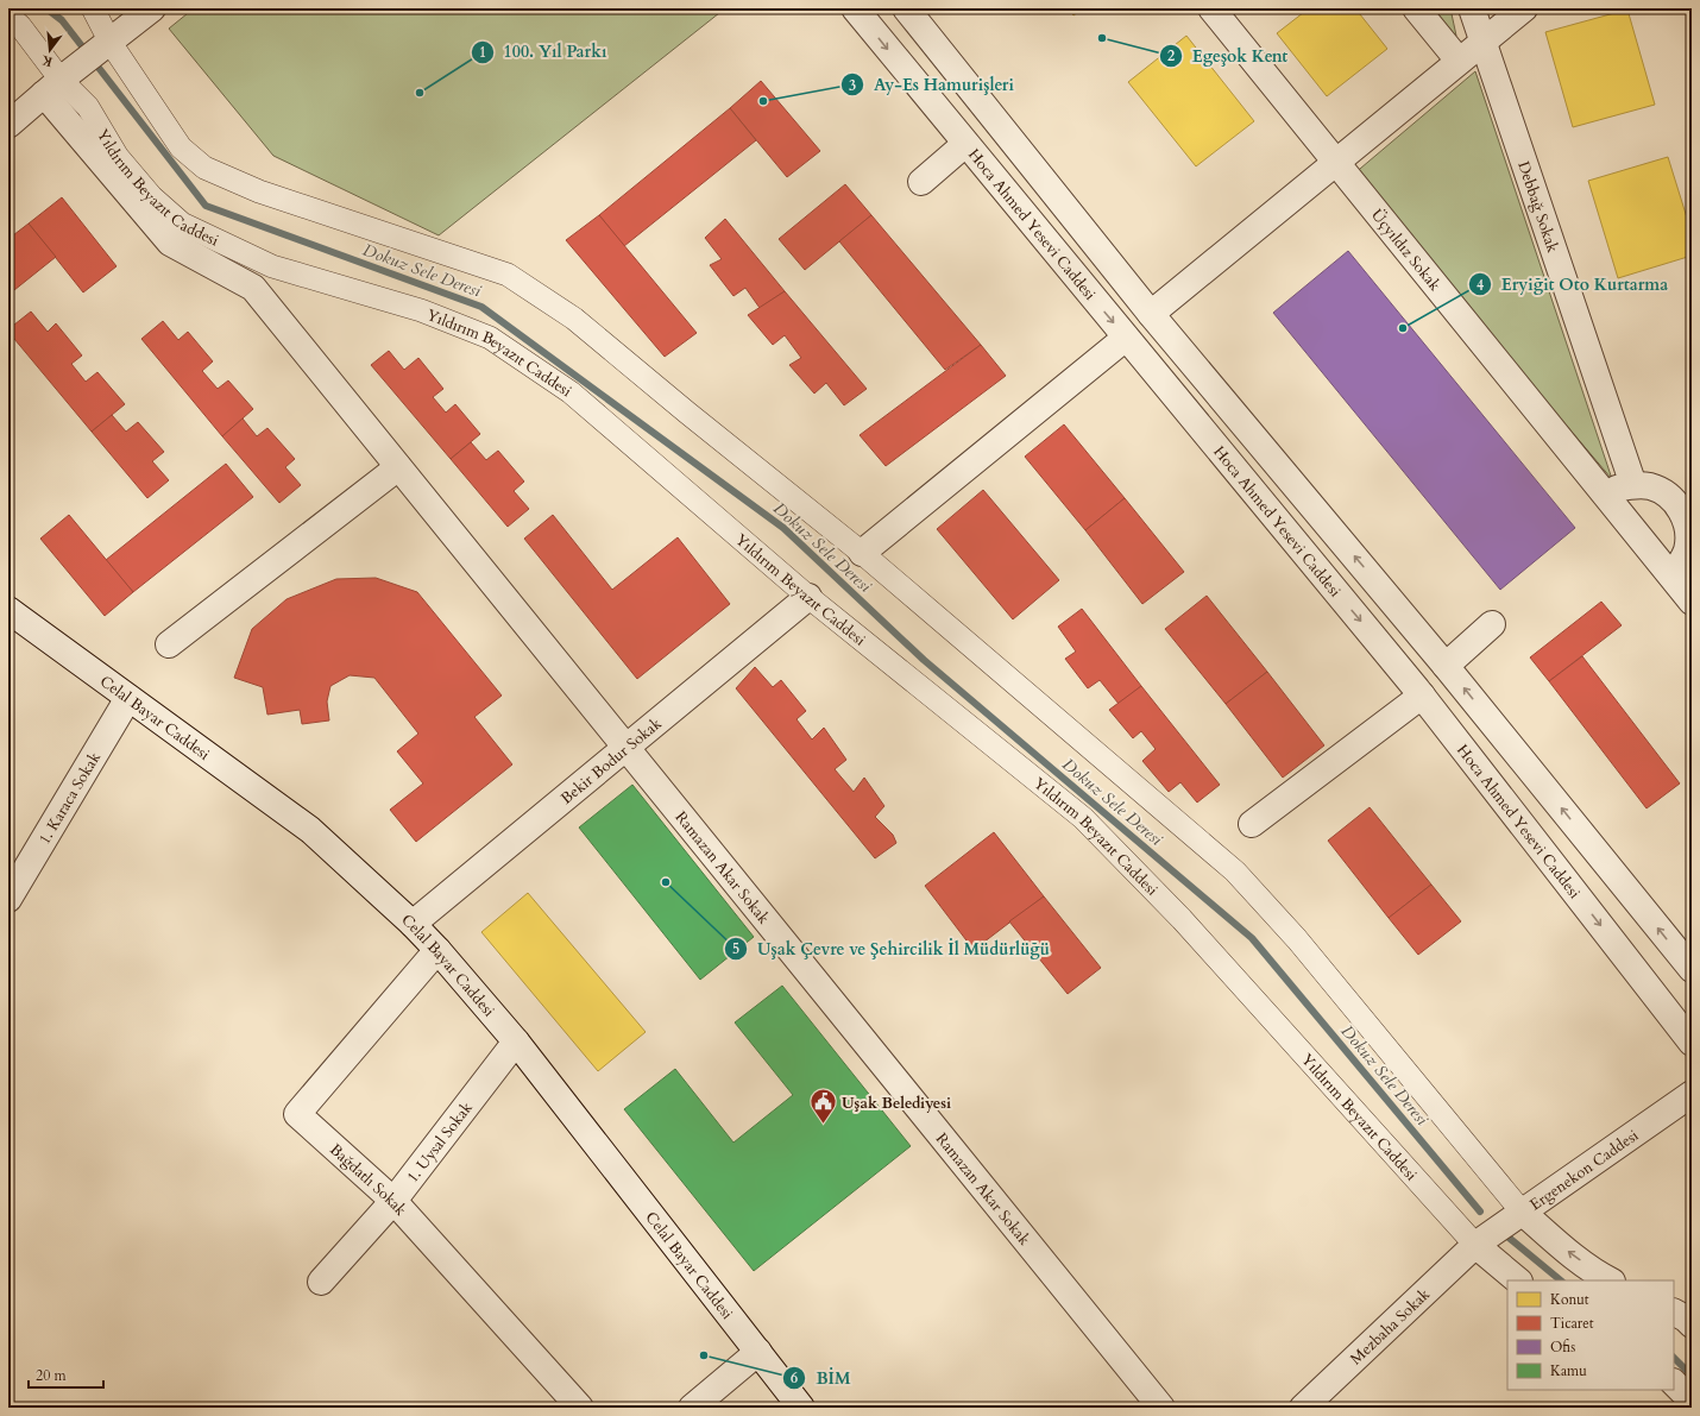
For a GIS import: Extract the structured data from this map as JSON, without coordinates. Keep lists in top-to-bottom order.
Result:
{
  "streets": {
    "street": [
      "Yıldırım Beyazıt Caddesi",
      "Debbağ Sokak",
      "Hoca Ahmed Yesevi Caddesi",
      "Üçyıldız Sokak",
      "Celal Bayar Caddesi",
      "Bekir Bodur Sokak",
      "1. Karaca Sokak",
      "Ramazan Akar Sokak",
      "1. Uysal Sokak",
      "Ergenekon Caddesi",
      "Bağdatlı Sokak",
      "Mezbaha Sokak"
    ]
  },
  "crossings": [
    ["Yıldırım Beyazıt Caddesi", "Bekir Bodur Sokak"],
    ["Yıldırım Beyazıt Caddesi", "Ramazan Akar Sokak"],
    ["Yıldırım Beyazıt Caddesi", "Ergenekon Caddesi"],
    ["Yıldırım Beyazıt Caddesi", "Mezbaha Sokak"],
    ["Celal Bayar Caddesi", "Bekir Bodur Sokak"],
    ["Celal Bayar Caddesi", "1. Karaca Sokak"],
    ["Celal Bayar Caddesi", "1. Uysal Sokak"],
    ["Celal Bayar Caddesi", "Bağdatlı Sokak"],
    ["Bekir Bodur Sokak", "Ramazan Akar Sokak"],
    ["1. Uysal Sokak", "Bağdatlı Sokak"],
    ["Ergenekon Caddesi", "Mezbaha Sokak"]
  ],
  "water": ["Dokuz Sele Deresi"],
  "places": {
    "other": [
      "Egeşok Kent",
      "100. Yıl Parkı",
      "Ay-Es Hamurişleri",
      "Eryiğit Oto Kurtarma",
      "Uşak Çevre ve Şehircilik İl Müdürlüğü",
      "BİM"
    ],
    "public building": ["Uşak Belediyesi"]
  },
  "legend": [
    "Konut",
    "Ticaret",
    "Ofis",
    "Kamu"
  ],
  "scale_bar": "20 m",
  "north": "bottom"
}
